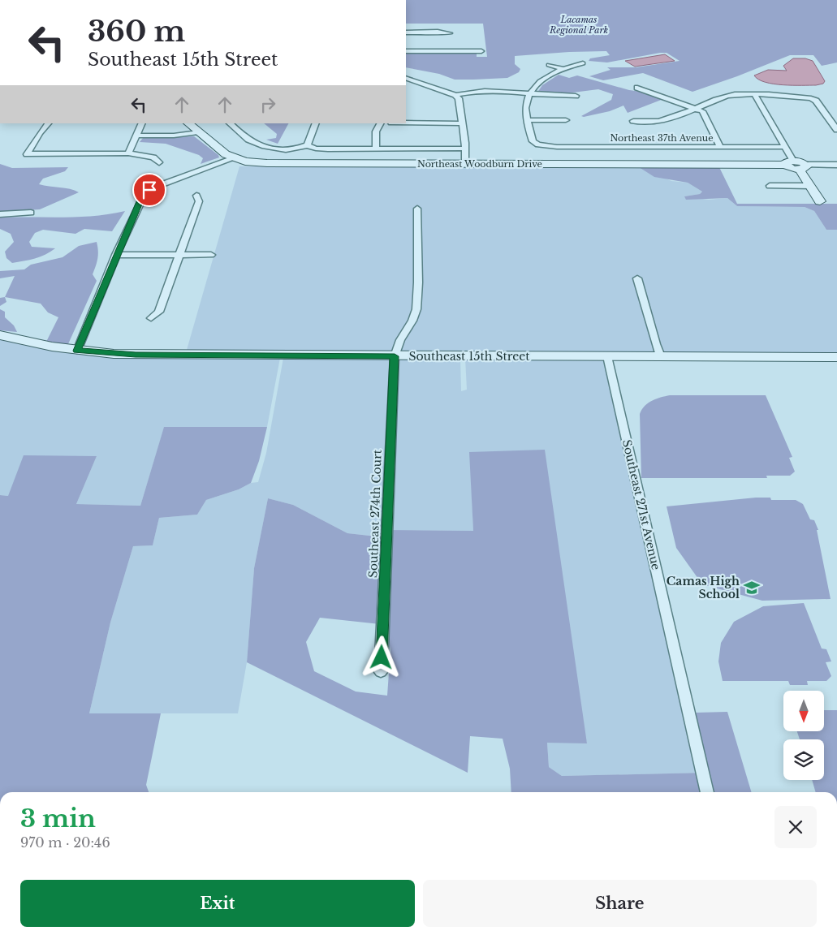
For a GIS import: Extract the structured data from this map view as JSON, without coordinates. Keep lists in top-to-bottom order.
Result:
{
  "streets": {
    "street": [
      "Northeast 37th Avenue",
      "Northeast Woodburn Drive",
      "Southeast 15th Street",
      "Southeast 271st Avenue",
      "Southeast 274th Court"
    ]
  },
  "crossings": [
    ["Southeast 15th Street", "Southeast 271st Avenue"],
    ["Southeast 15th Street", "Southeast 274th Court"]
  ],
  "parks": ["Lacamas Regional Park"],
  "places": {
    "school or university": ["Camas High School"]
  },
  "north": "bottom",
  "page": {
    "turn": ["360 m", "Southeast 15th Street"],
    "heading": ["3 min", "970 m · 20:46"],
    "buttons": ["Exit", "Share"]
  }
}
